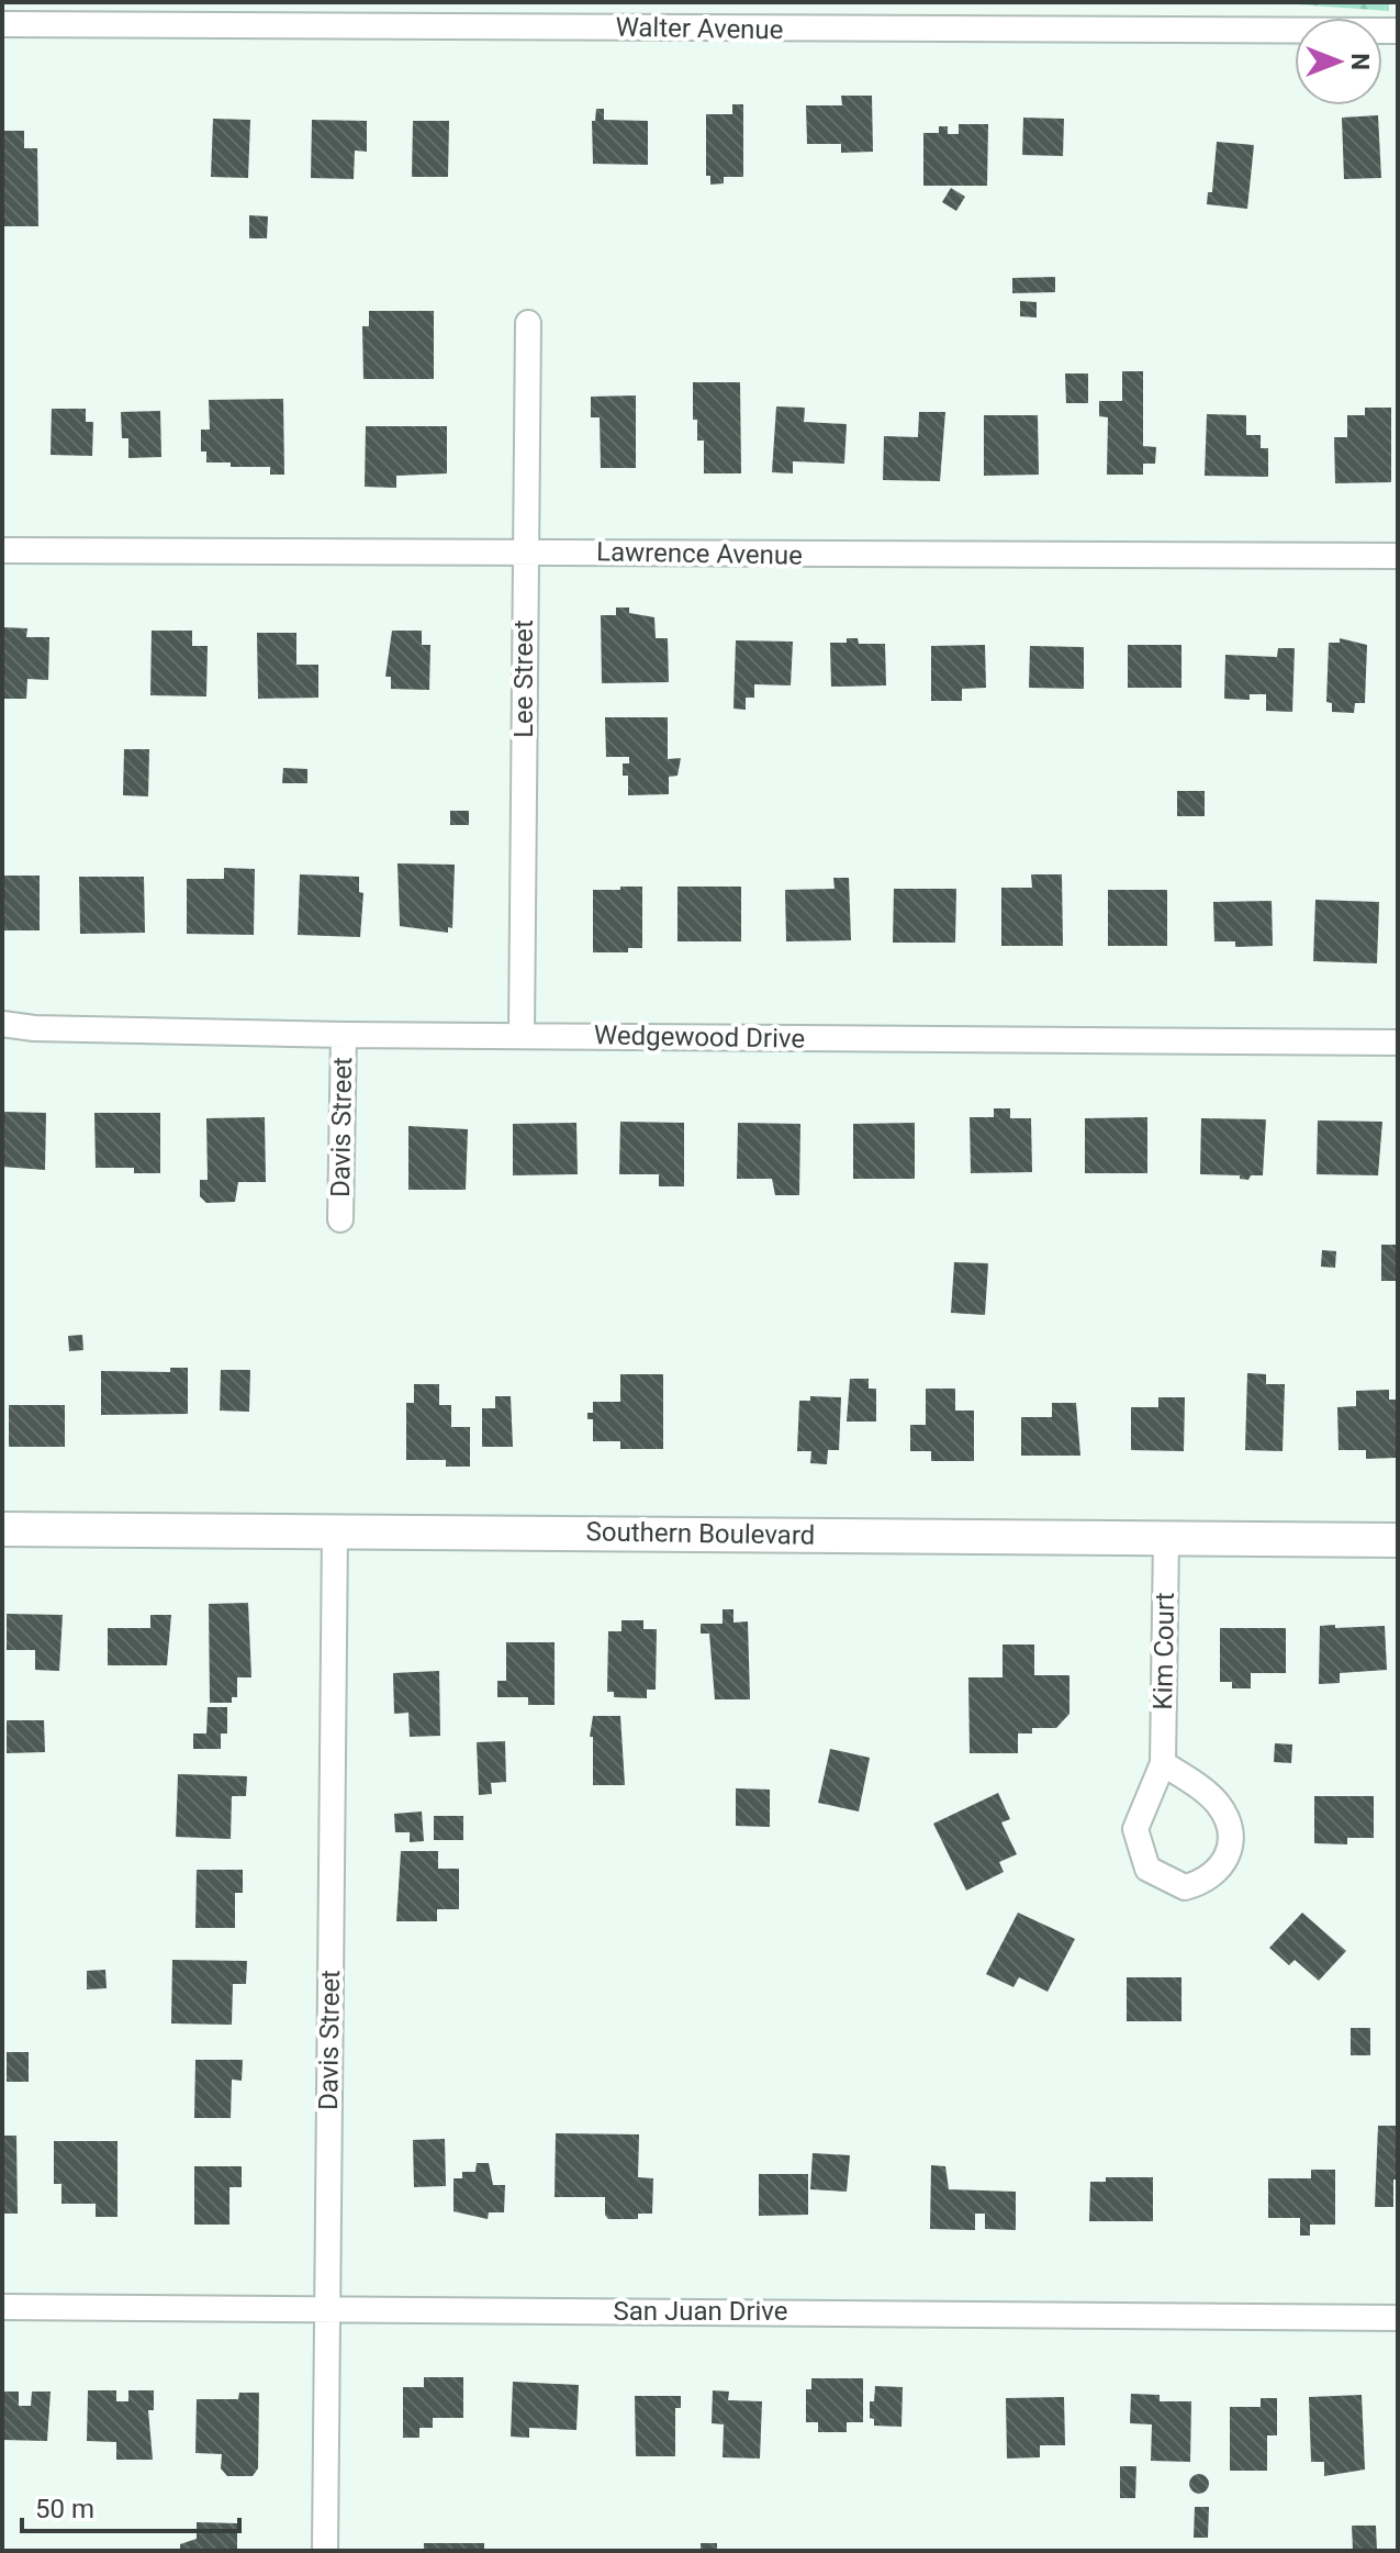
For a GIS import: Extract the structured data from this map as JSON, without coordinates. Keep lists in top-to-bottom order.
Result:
{
  "streets": {
    "street": [
      "Walter Avenue",
      "Lawrence Avenue",
      "Lee Street",
      "Wedgewood Drive",
      "Davis Street",
      "Southern Boulevard",
      "Kim Court",
      "San Juan Drive"
    ]
  },
  "crossings": [
    ["Lawrence Avenue", "Lee Street"],
    ["Lee Street", "Wedgewood Drive"],
    ["Wedgewood Drive", "Davis Street"],
    ["Davis Street", "Southern Boulevard"],
    ["Davis Street", "San Juan Drive"],
    ["Southern Boulevard", "Kim Court"]
  ],
  "scale_bar": "50 m",
  "north": "right"
}
